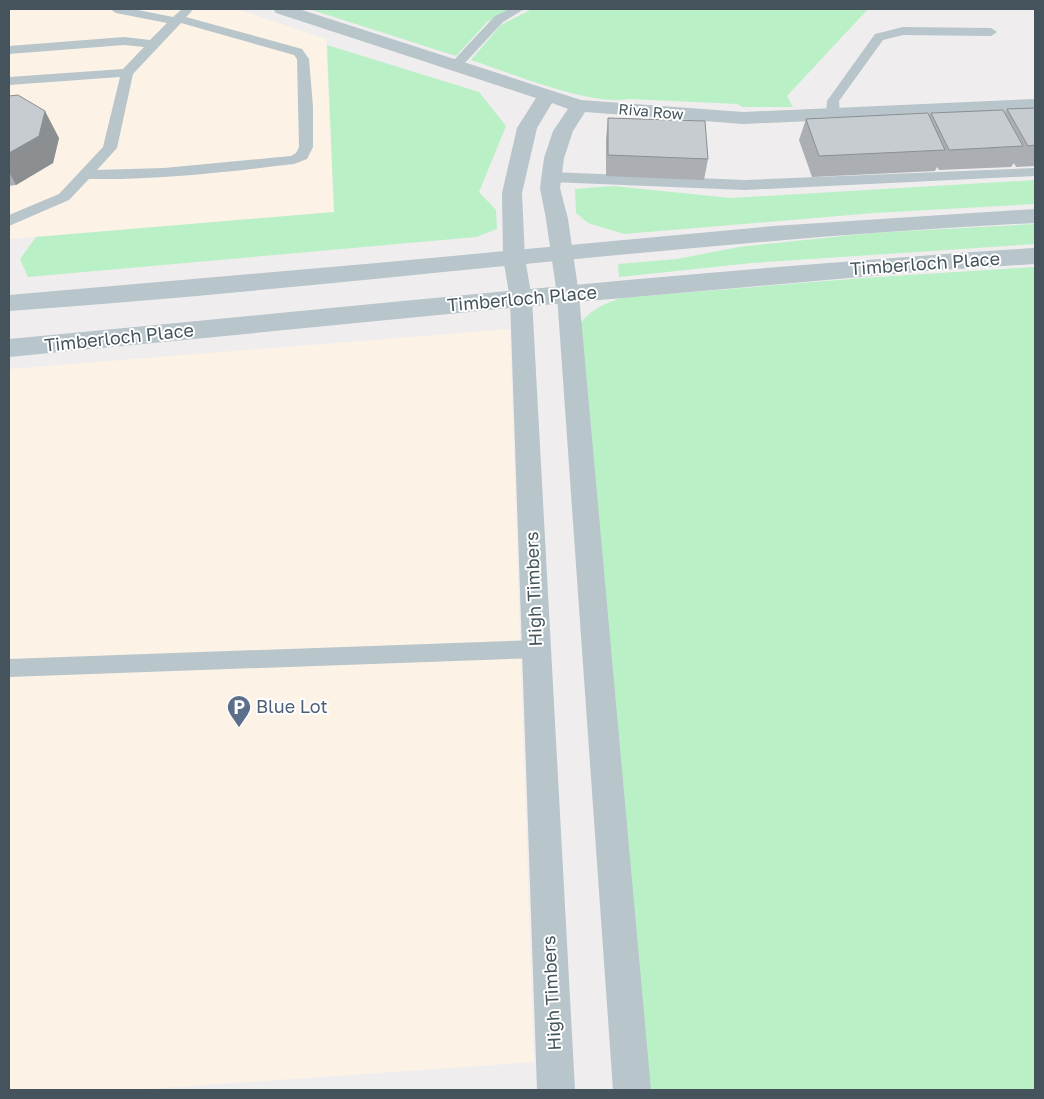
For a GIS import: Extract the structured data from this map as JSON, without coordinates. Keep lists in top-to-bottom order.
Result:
{
  "streets": {
    "street": ["Riva Row", "Timberloch Place", "High Timbers"]
  },
  "crossings": [
    ["Riva Row", "High Timbers"],
    ["Timberloch Place", "High Timbers"]
  ],
  "places": {
    "parking": ["Blue Lot"]
  }
}
